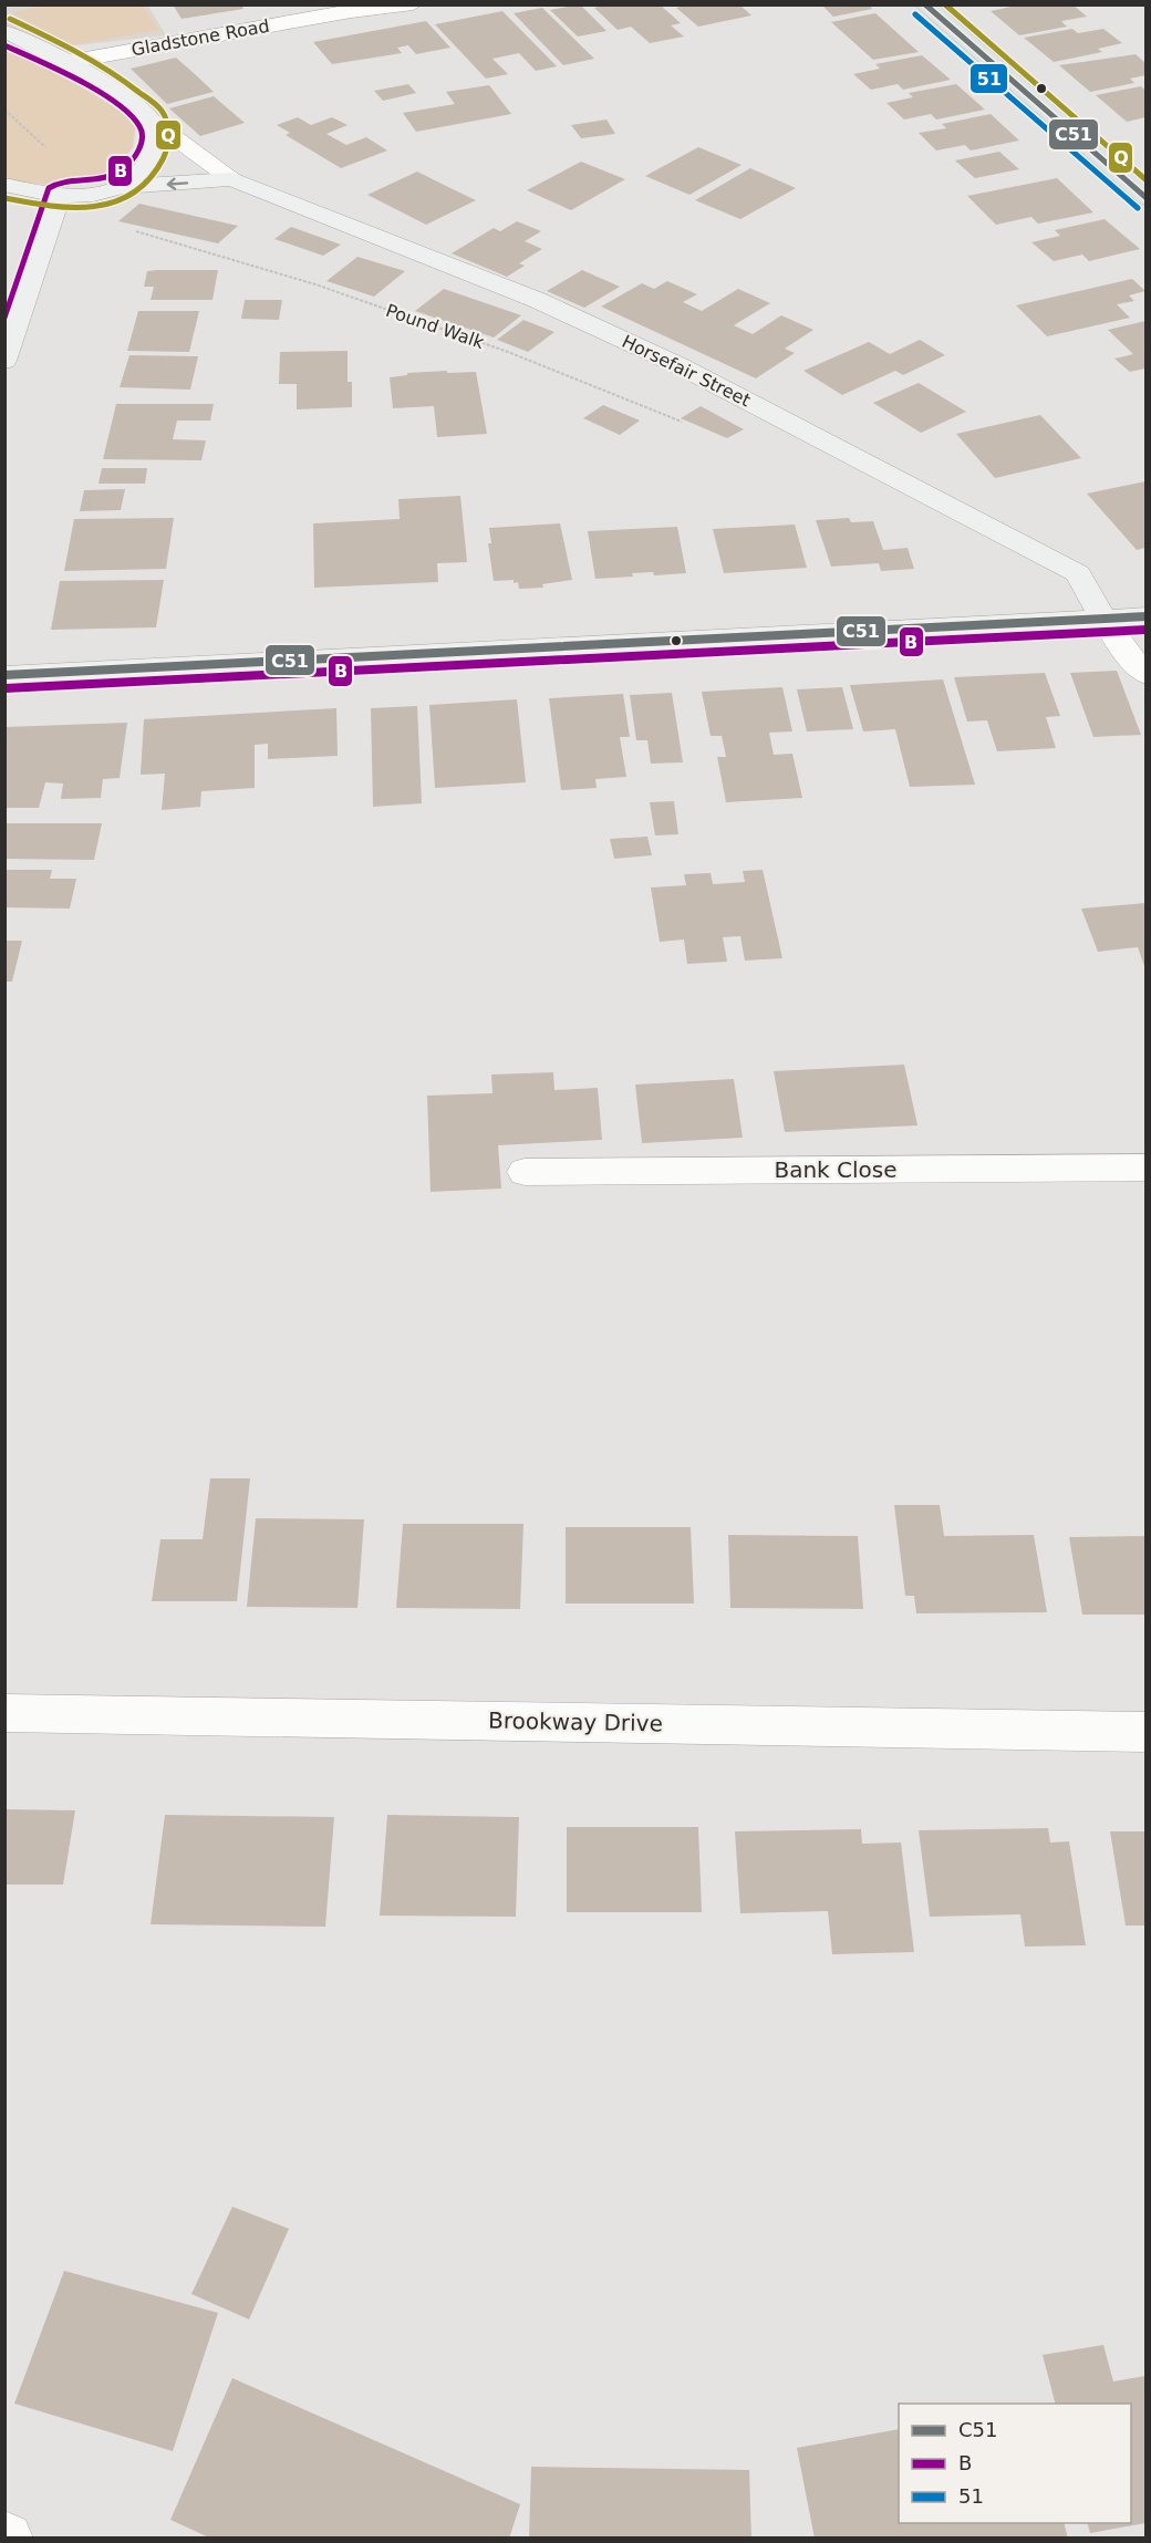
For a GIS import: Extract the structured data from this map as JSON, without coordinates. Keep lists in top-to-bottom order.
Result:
{
  "streets": {
    "street": [
      "Gladstone Road",
      "Horsefair Street",
      "Bank Close",
      "Brookway Drive"
    ],
    "path": ["Pound Walk"]
  },
  "crossings": [
    ["Gladstone Road", "Horsefair Street"],
    ["Pound Walk", "Horsefair Street"]
  ],
  "lines": [
    "transit line C51",
    "transit line Q",
    "transit line 51",
    "transit line B"
  ],
  "legend": ["C51", "B", "51"]
}
